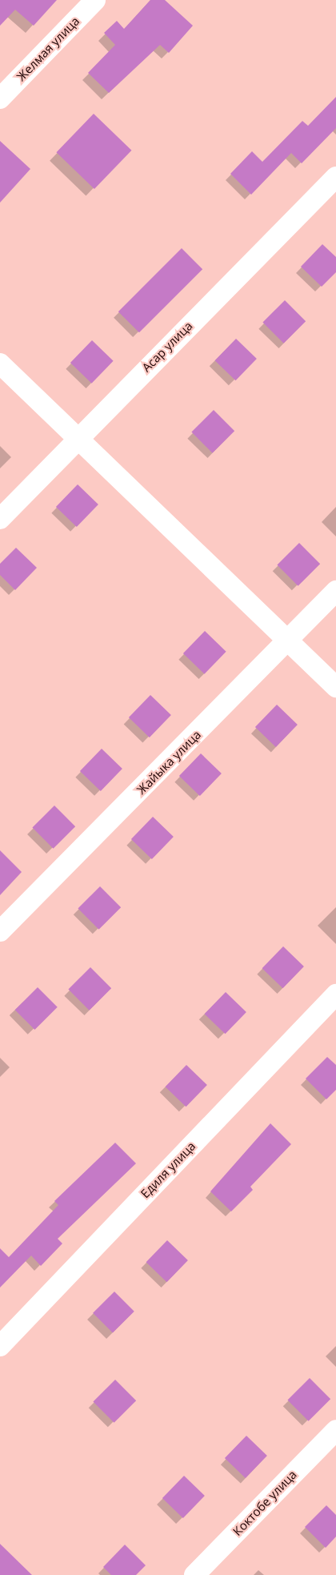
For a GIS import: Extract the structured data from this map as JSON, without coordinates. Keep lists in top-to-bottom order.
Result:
{
  "streets": {
    "street": [
      "Желмая улица",
      "Асар улица",
      "Жайыка улица",
      "Едиля улица",
      "Коктобе улица"
    ]
  }
}
